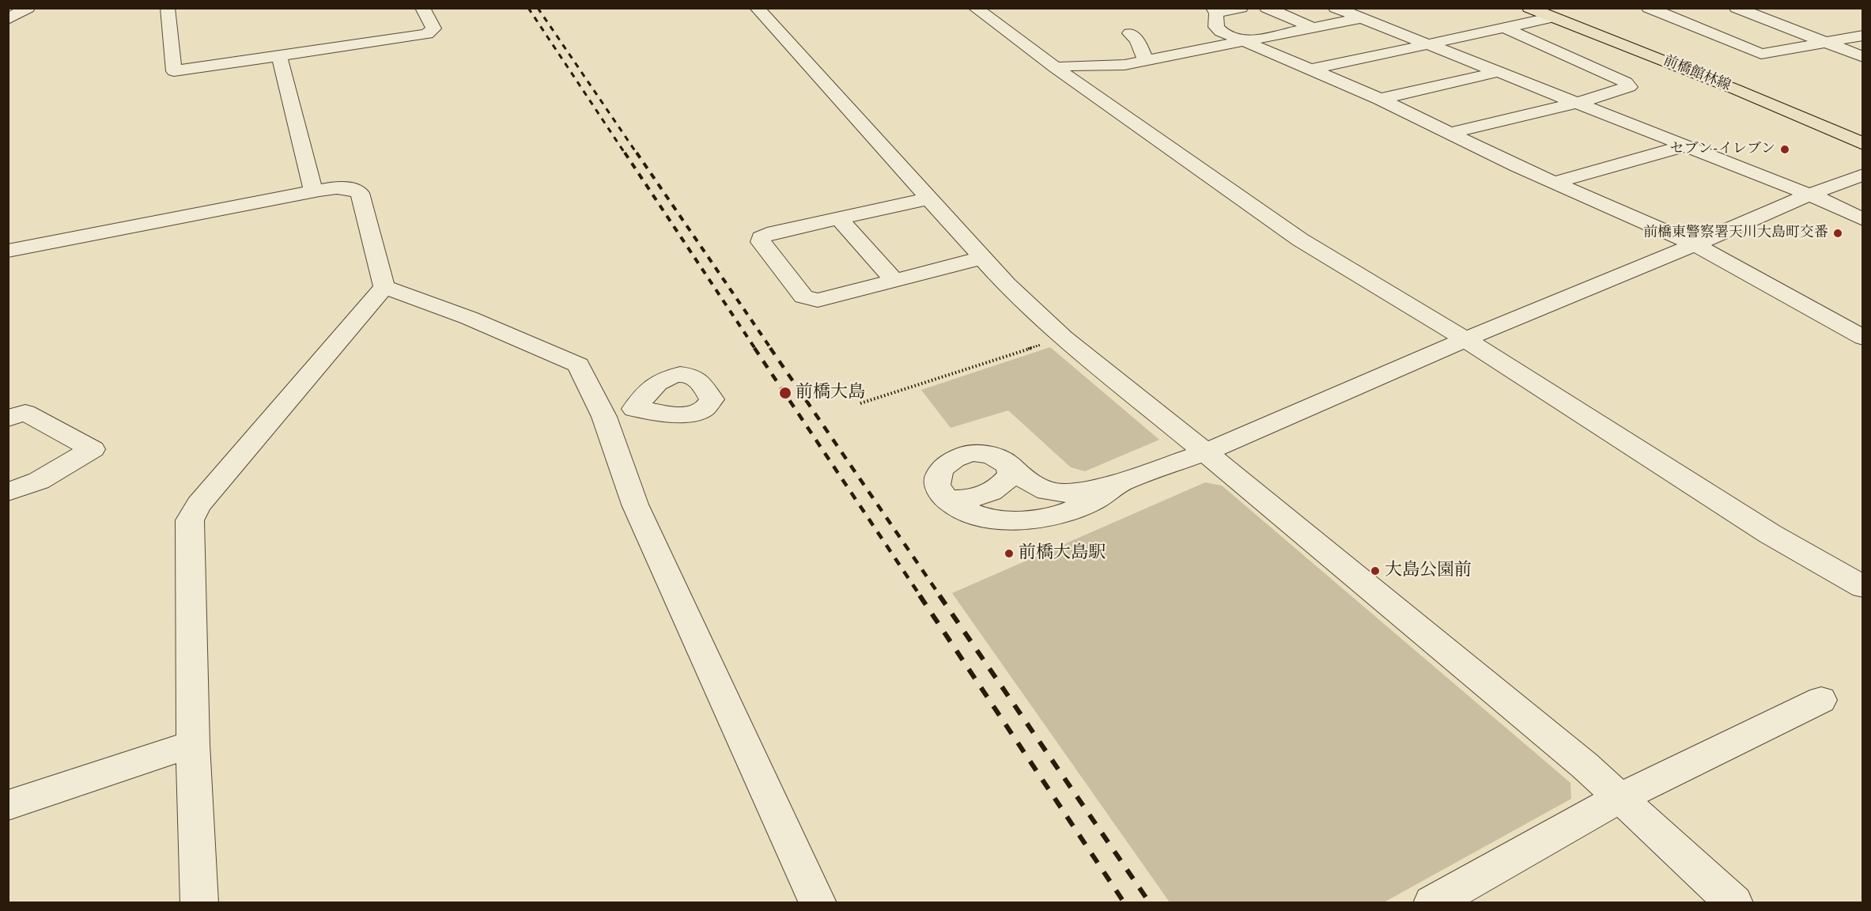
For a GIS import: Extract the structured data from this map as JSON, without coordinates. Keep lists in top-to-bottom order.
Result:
{
  "streets": {
    "main road": ["前橋館林線"]
  },
  "places": [
    "セブン-イレブン",
    "前橋東警察署天川大島町交番",
    "前橋大島",
    "前橋大島駅",
    "大島公園前"
  ]
}
